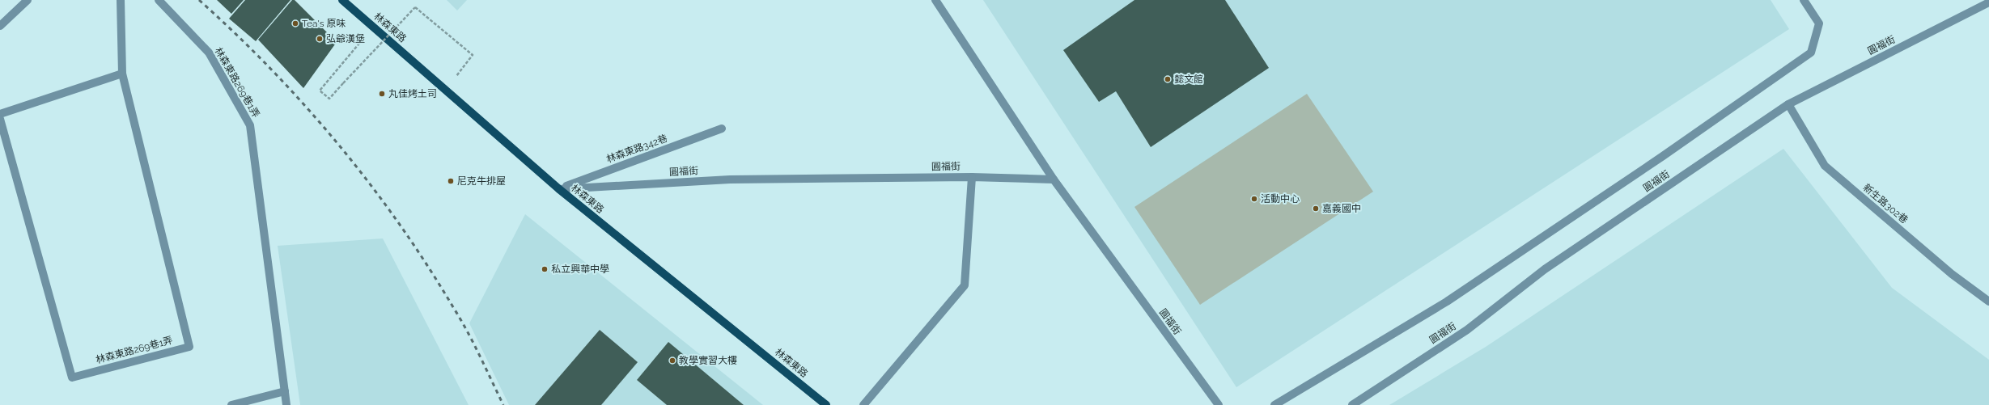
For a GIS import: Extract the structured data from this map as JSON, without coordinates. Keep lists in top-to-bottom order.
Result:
{
  "streets": {
    "main road": ["林森東路"],
    "street": [
      "圓福街",
      "林森東路269巷1弄",
      "林森東路342巷",
      "新生路302巷"
    ]
  },
  "crossings": [
    ["林森東路", "圓福街"],
    ["林森東路", "林森東路342巷"],
    ["圓福街", "林森東路342巷"],
    ["圓福街", "新生路302巷"]
  ],
  "places": [
    "Tea's 原味",
    "弘爺漢堡",
    "懿文館",
    "丸佳烤土司",
    "尼克牛排屋",
    "活動中心",
    "嘉義國中",
    "私立興華中學",
    "教學實習大樓"
  ]
}
